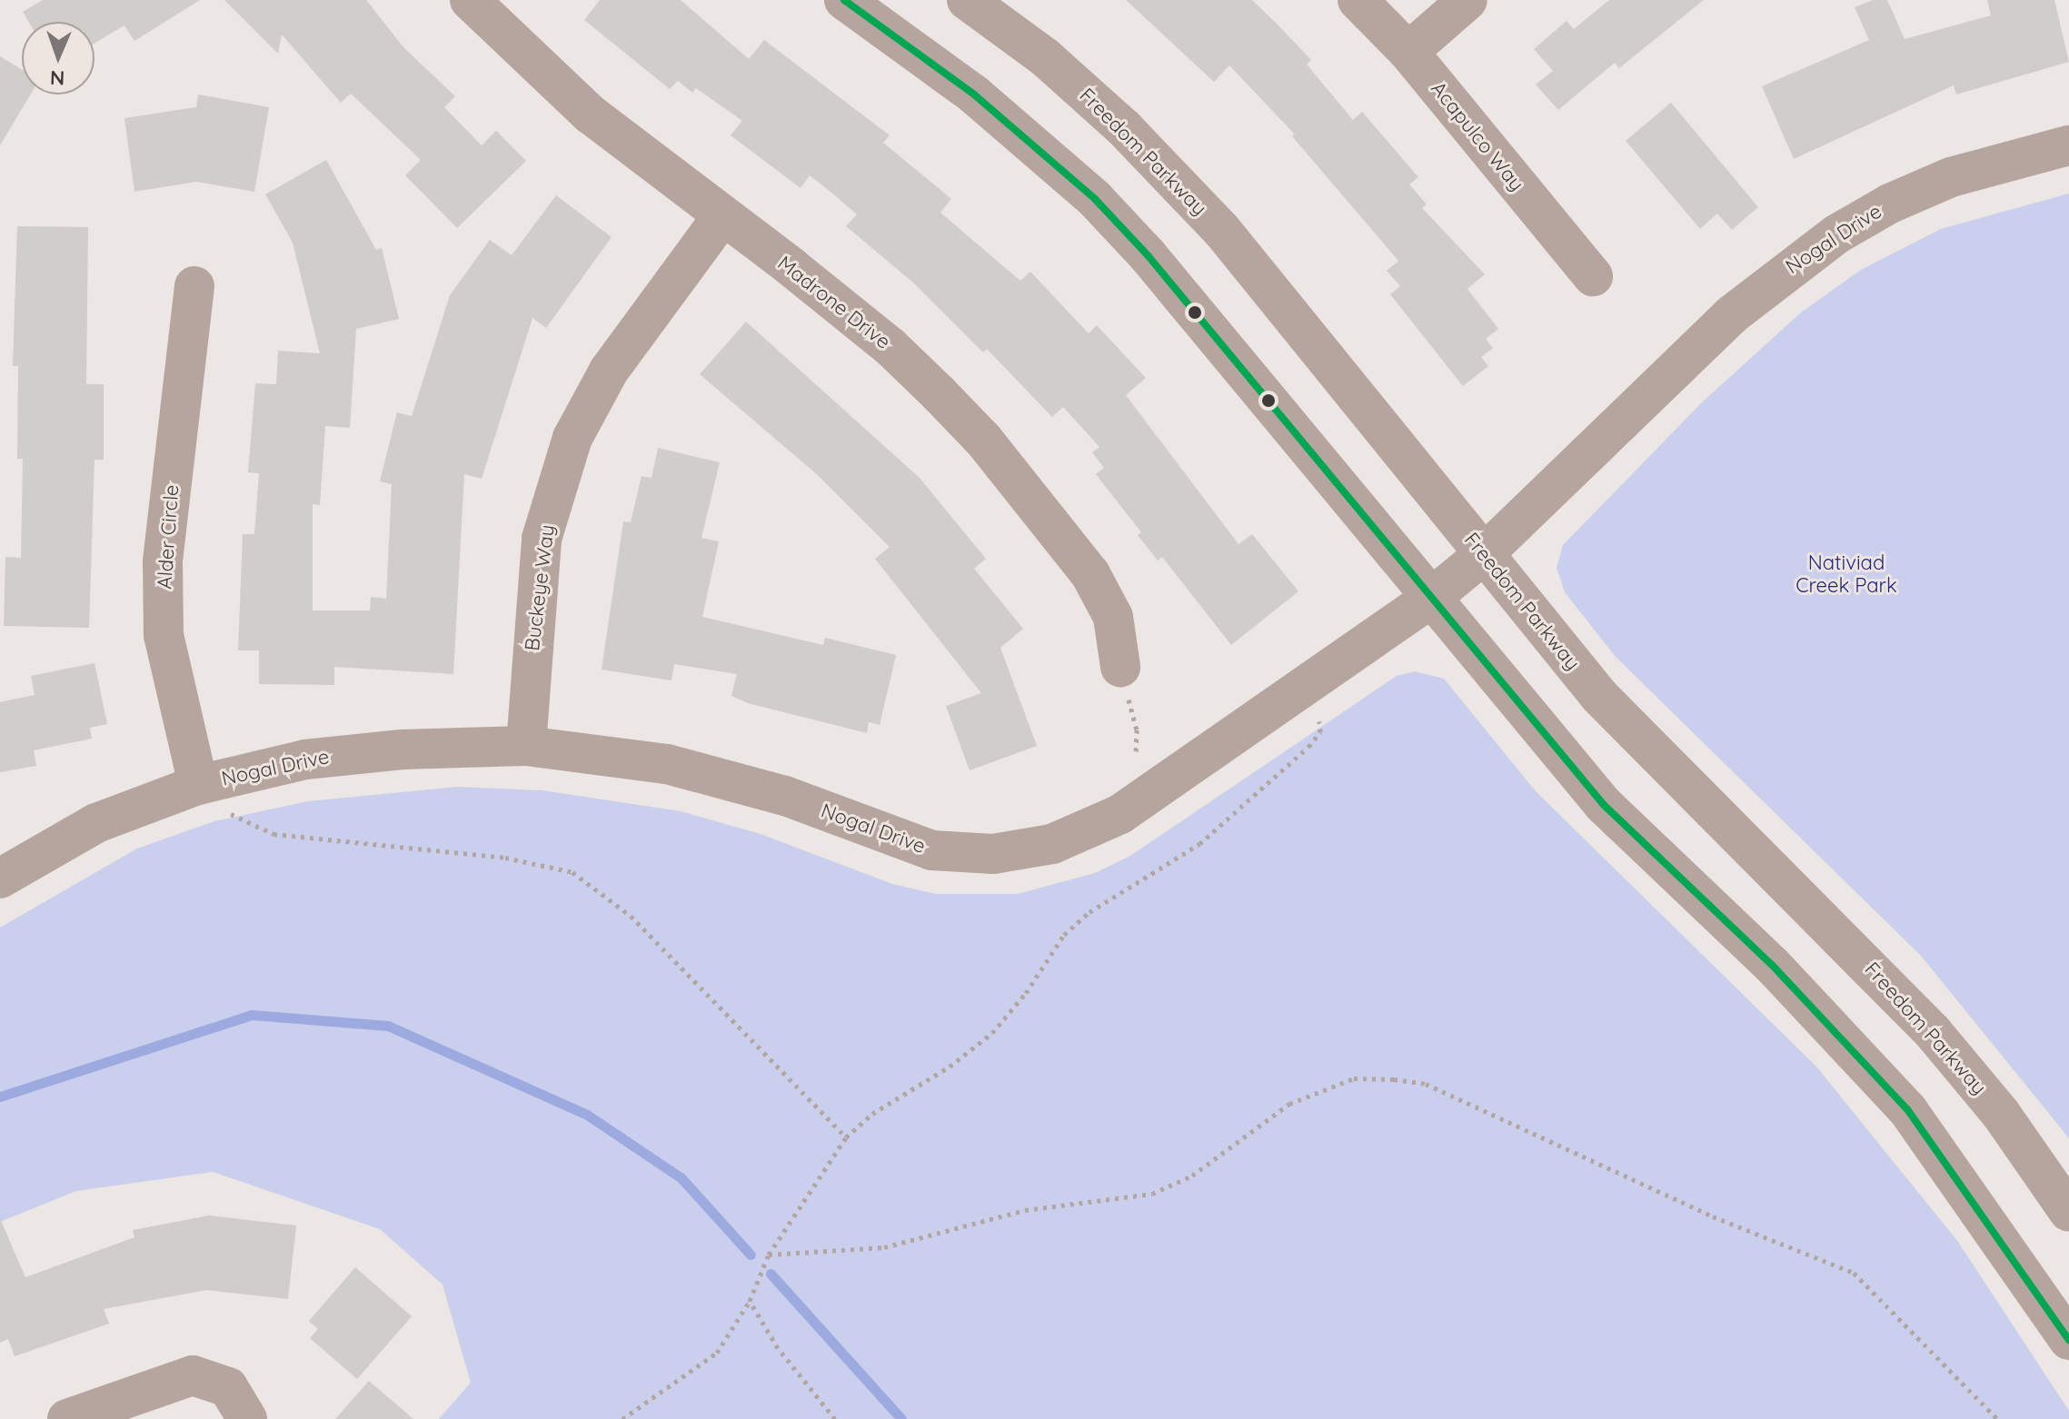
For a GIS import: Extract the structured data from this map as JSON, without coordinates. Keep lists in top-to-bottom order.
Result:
{
  "streets": {
    "street": [
      "Acapulco Way",
      "Freedom Parkway",
      "Nogal Drive",
      "Madrone Drive",
      "Alder Circle",
      "Buckeye Way"
    ]
  },
  "crossings": [
    ["Freedom Parkway", "Nogal Drive"],
    ["Nogal Drive", "Alder Circle"],
    ["Nogal Drive", "Buckeye Way"],
    ["Madrone Drive", "Buckeye Way"]
  ],
  "parks": ["Nativiad Creek Park"],
  "north": "bottom"
}
